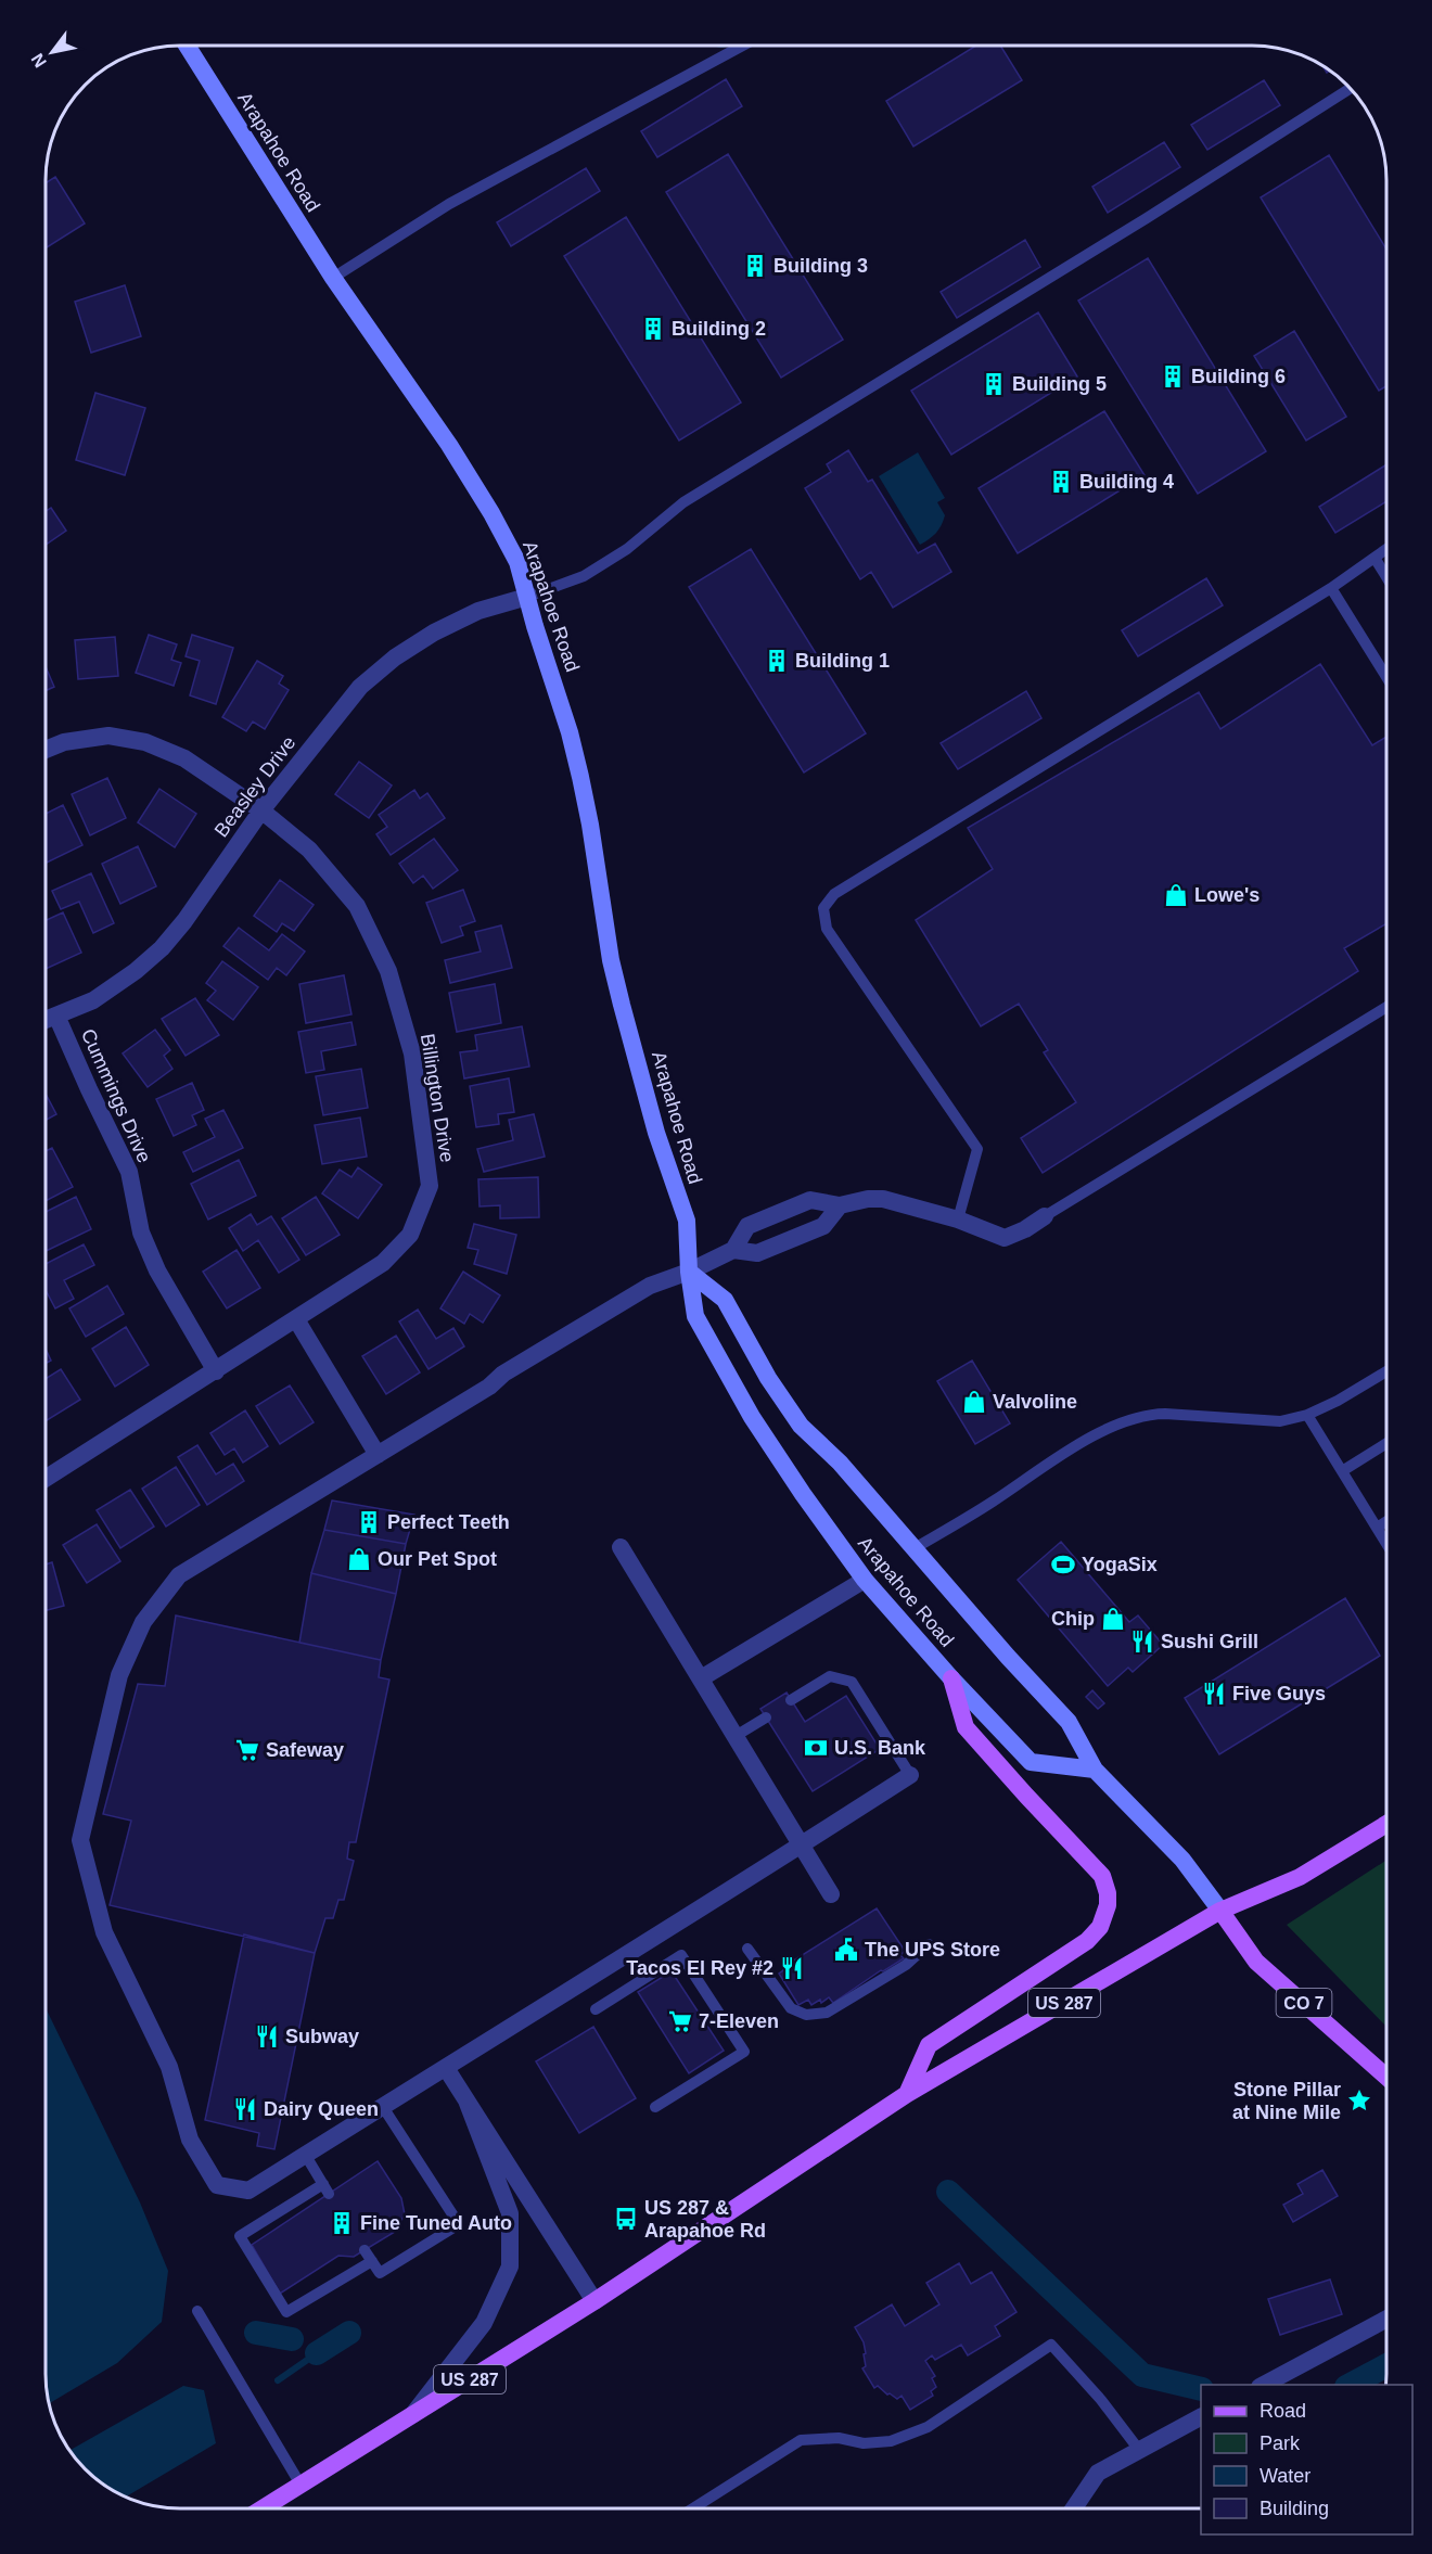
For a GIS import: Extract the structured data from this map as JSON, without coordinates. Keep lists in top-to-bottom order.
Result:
{
  "streets": {
    "main road": ["Arapahoe Road", "US 287", "CO 7"],
    "street": ["Beasley Drive", "Cummings Drive", "Billington Drive"]
  },
  "crossings": [
    ["Arapahoe Road", "Beasley Drive"],
    ["Arapahoe Road", "US 287"],
    ["Beasley Drive", "Cummings Drive"],
    ["Beasley Drive", "Billington Drive"],
    ["Cummings Drive", "Billington Drive"]
  ],
  "places": {
    "building": [
      "Building 3",
      "Building 2",
      "Building 6",
      "Building 5",
      "Building 4",
      "Building 1",
      "Perfect Teeth",
      "Fine Tuned Auto"
    ],
    "shop": [
      "Lowe's",
      "Valvoline",
      "Our Pet Spot",
      "Chip"
    ],
    "sports": ["YogaSix"],
    "restaurant": [
      "Sushi Grill",
      "Five Guys",
      "Tacos El Rey #2",
      "Subway",
      "Dairy Queen"
    ],
    "bank": ["U.S. Bank"],
    "supermarket": ["Safeway", "7-Eleven"],
    "public building": ["The UPS Store"],
    "place": ["Stone Pillar at Nine Mile"],
    "bus stop": ["US 287 & Arapahoe Rd"]
  },
  "legend": [
    "Road",
    "Park",
    "Water",
    "Building"
  ],
  "north": "bottom left"
}
